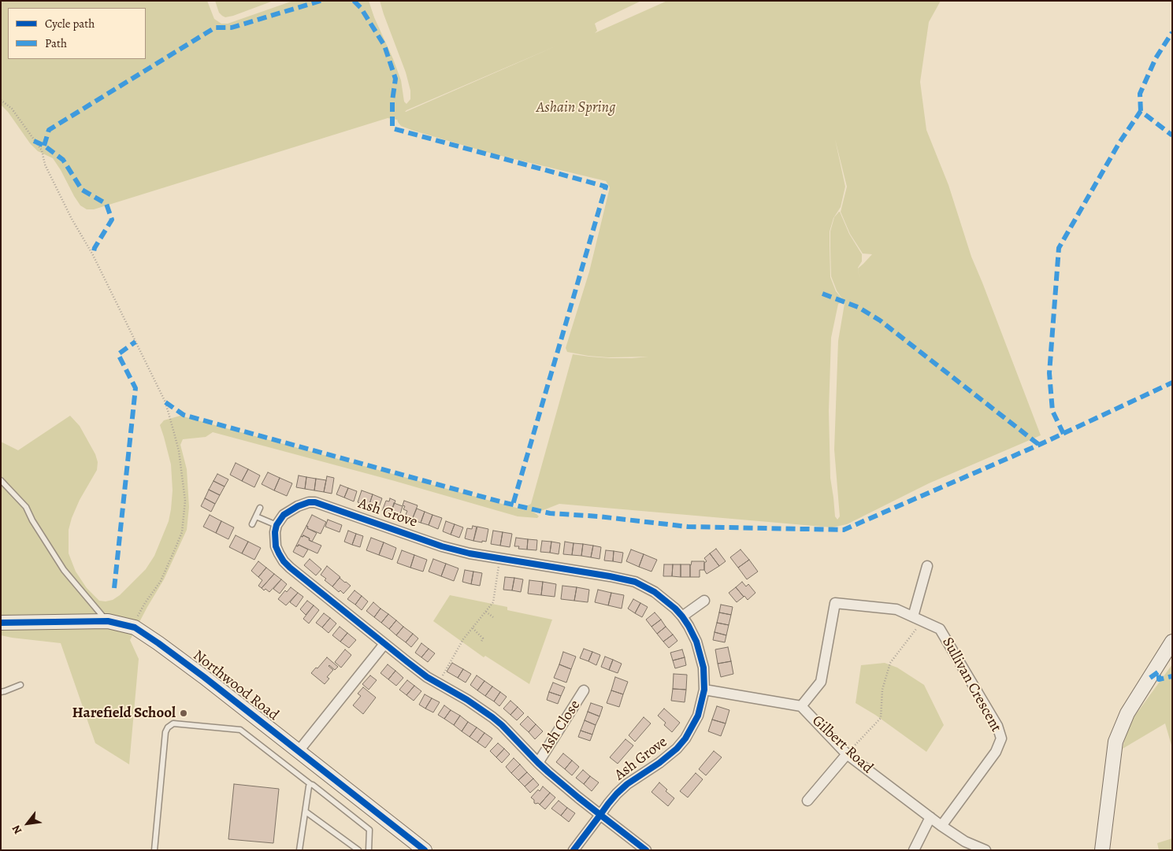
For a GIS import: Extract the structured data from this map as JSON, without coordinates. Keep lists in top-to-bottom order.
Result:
{
  "streets": {
    "street": [
      "Ash Grove",
      "Sullivan Crescent",
      "Northwood Road",
      "Ash Close",
      "Gilbert Road"
    ]
  },
  "crossings": [
    ["Ash Grove", "Gilbert Road"],
    ["Sullivan Crescent", "Gilbert Road"]
  ],
  "parks": ["Ashain Spring"],
  "places": ["Harefield School"],
  "legend": ["Cycle path", "Path"],
  "north": "bottom left"
}
